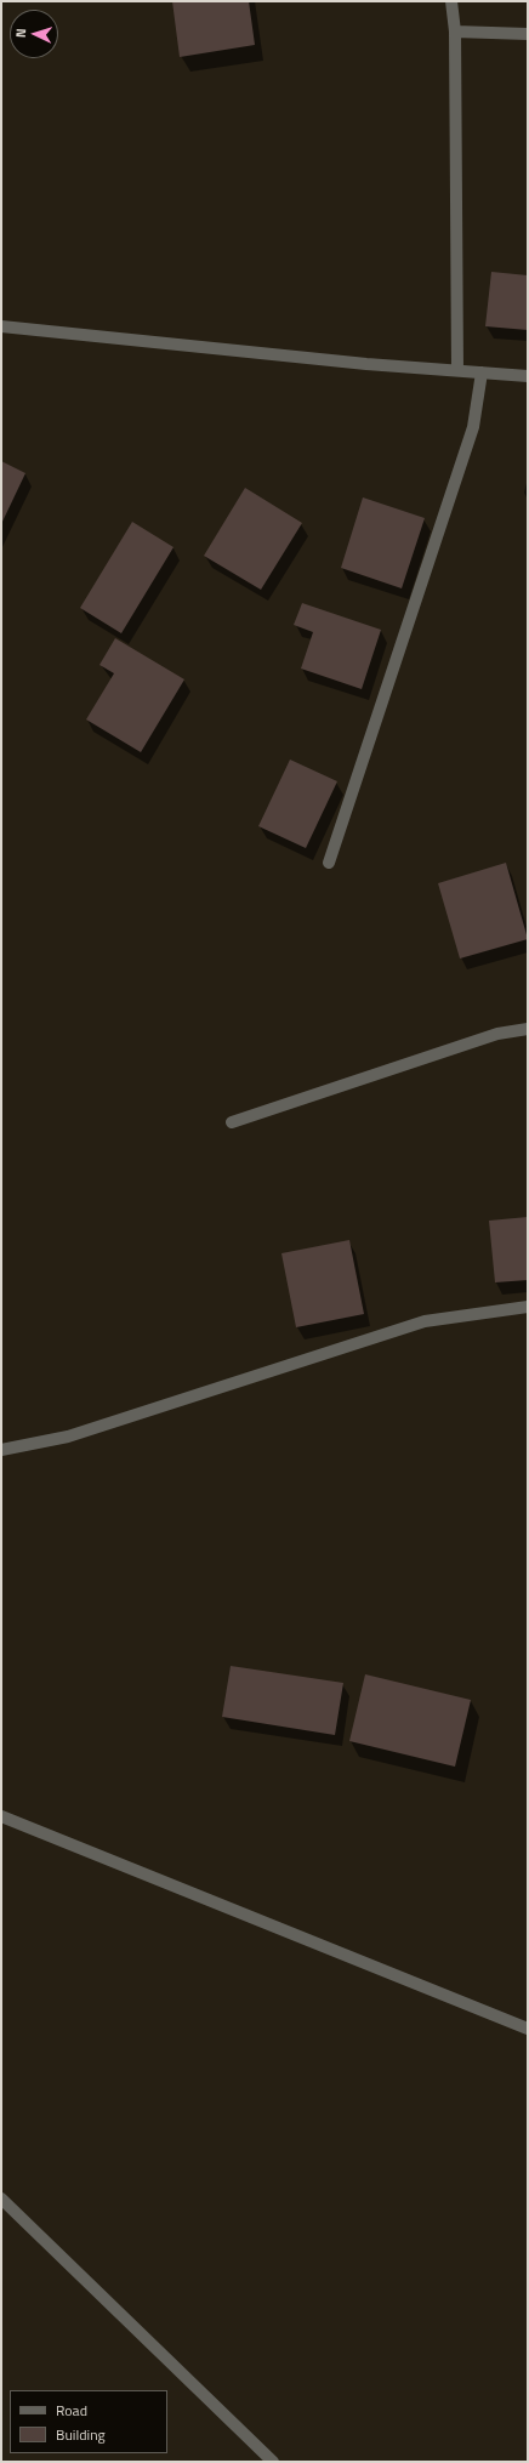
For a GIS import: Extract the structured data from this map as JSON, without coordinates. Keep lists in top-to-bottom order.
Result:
{
  "legend": ["Road", "Building"],
  "north": "left"
}
